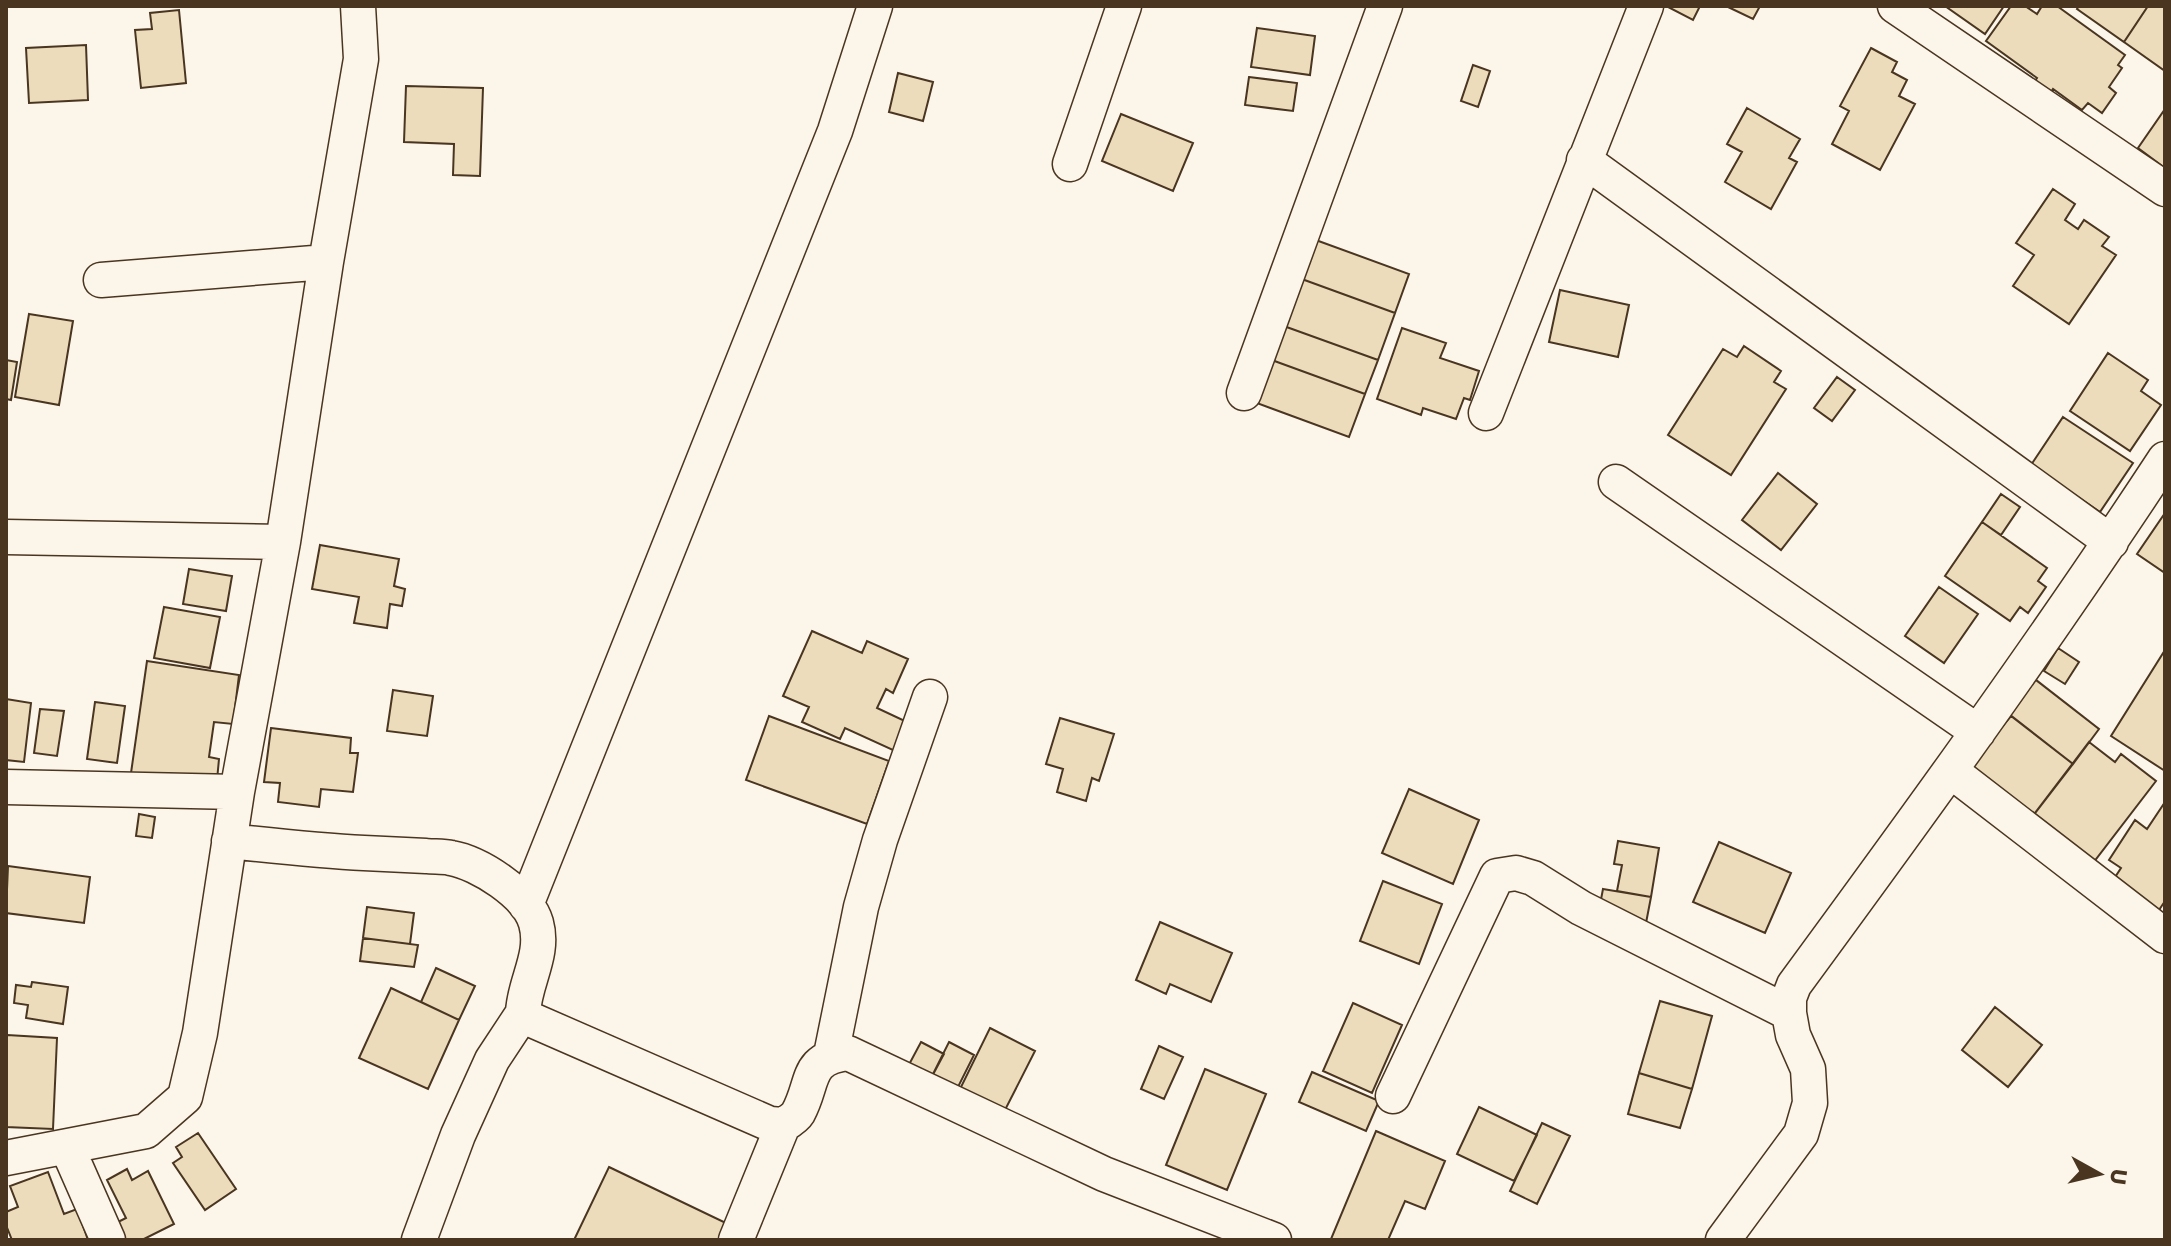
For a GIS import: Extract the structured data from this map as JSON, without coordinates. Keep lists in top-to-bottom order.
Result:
{
  "north": "right"
}
